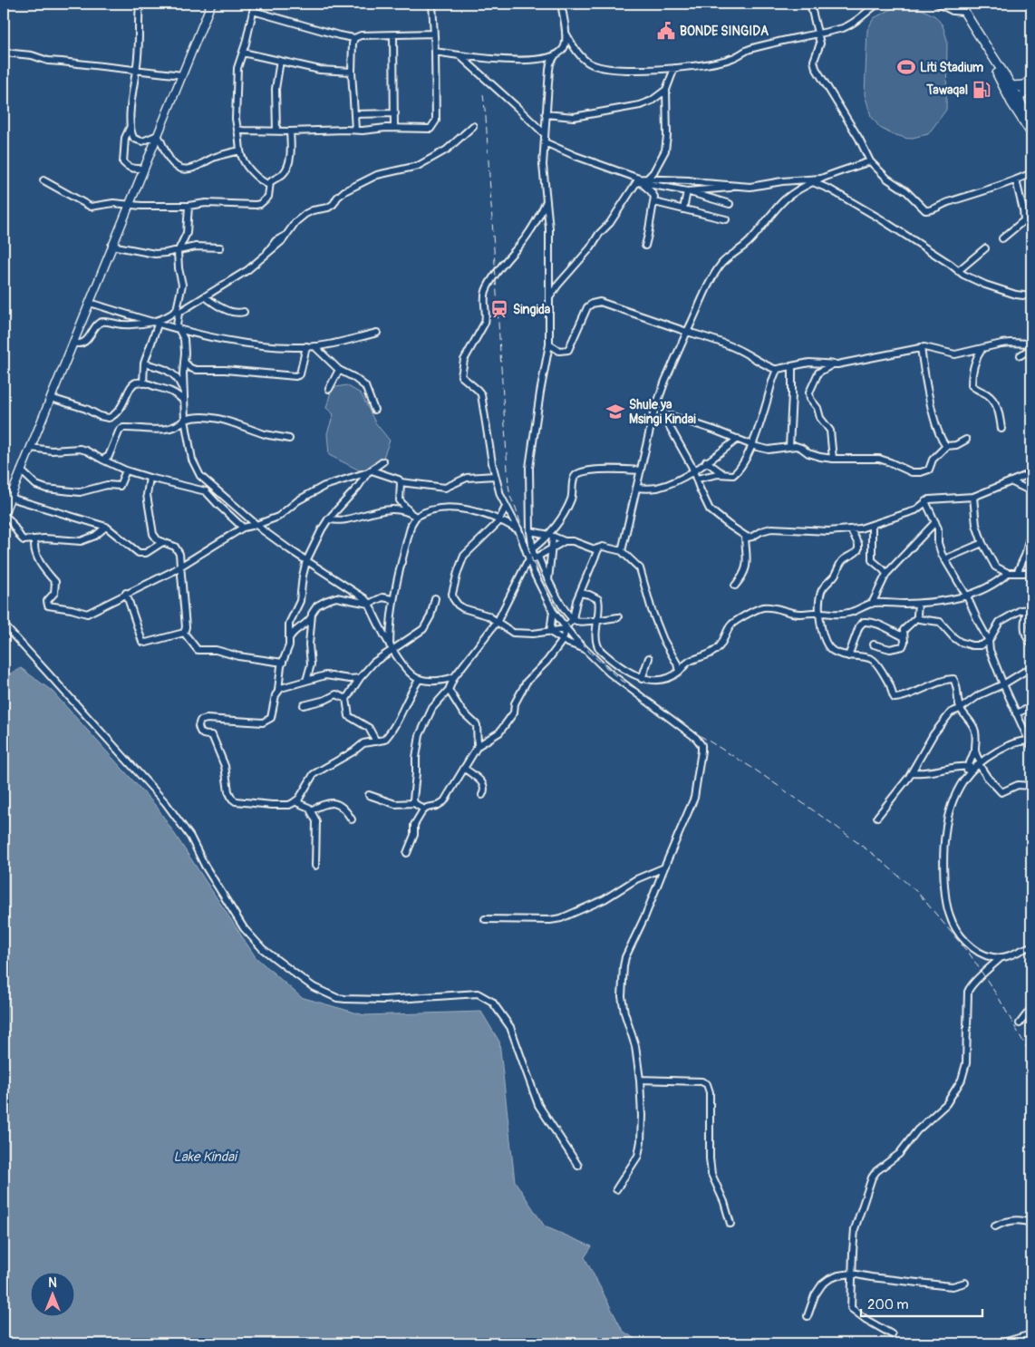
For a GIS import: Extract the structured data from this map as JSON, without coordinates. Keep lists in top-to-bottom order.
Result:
{
  "water": ["Lake Kindai"],
  "places": {
    "public building": ["BONDE SINGIDA"],
    "sports": ["Liti Stadium"],
    "fuel station": ["Tawaqal"],
    "station": ["Singida"],
    "school or university": ["Shule ya Msingi Kindai"]
  },
  "scale_bar": "200 m",
  "north": "top"
}
